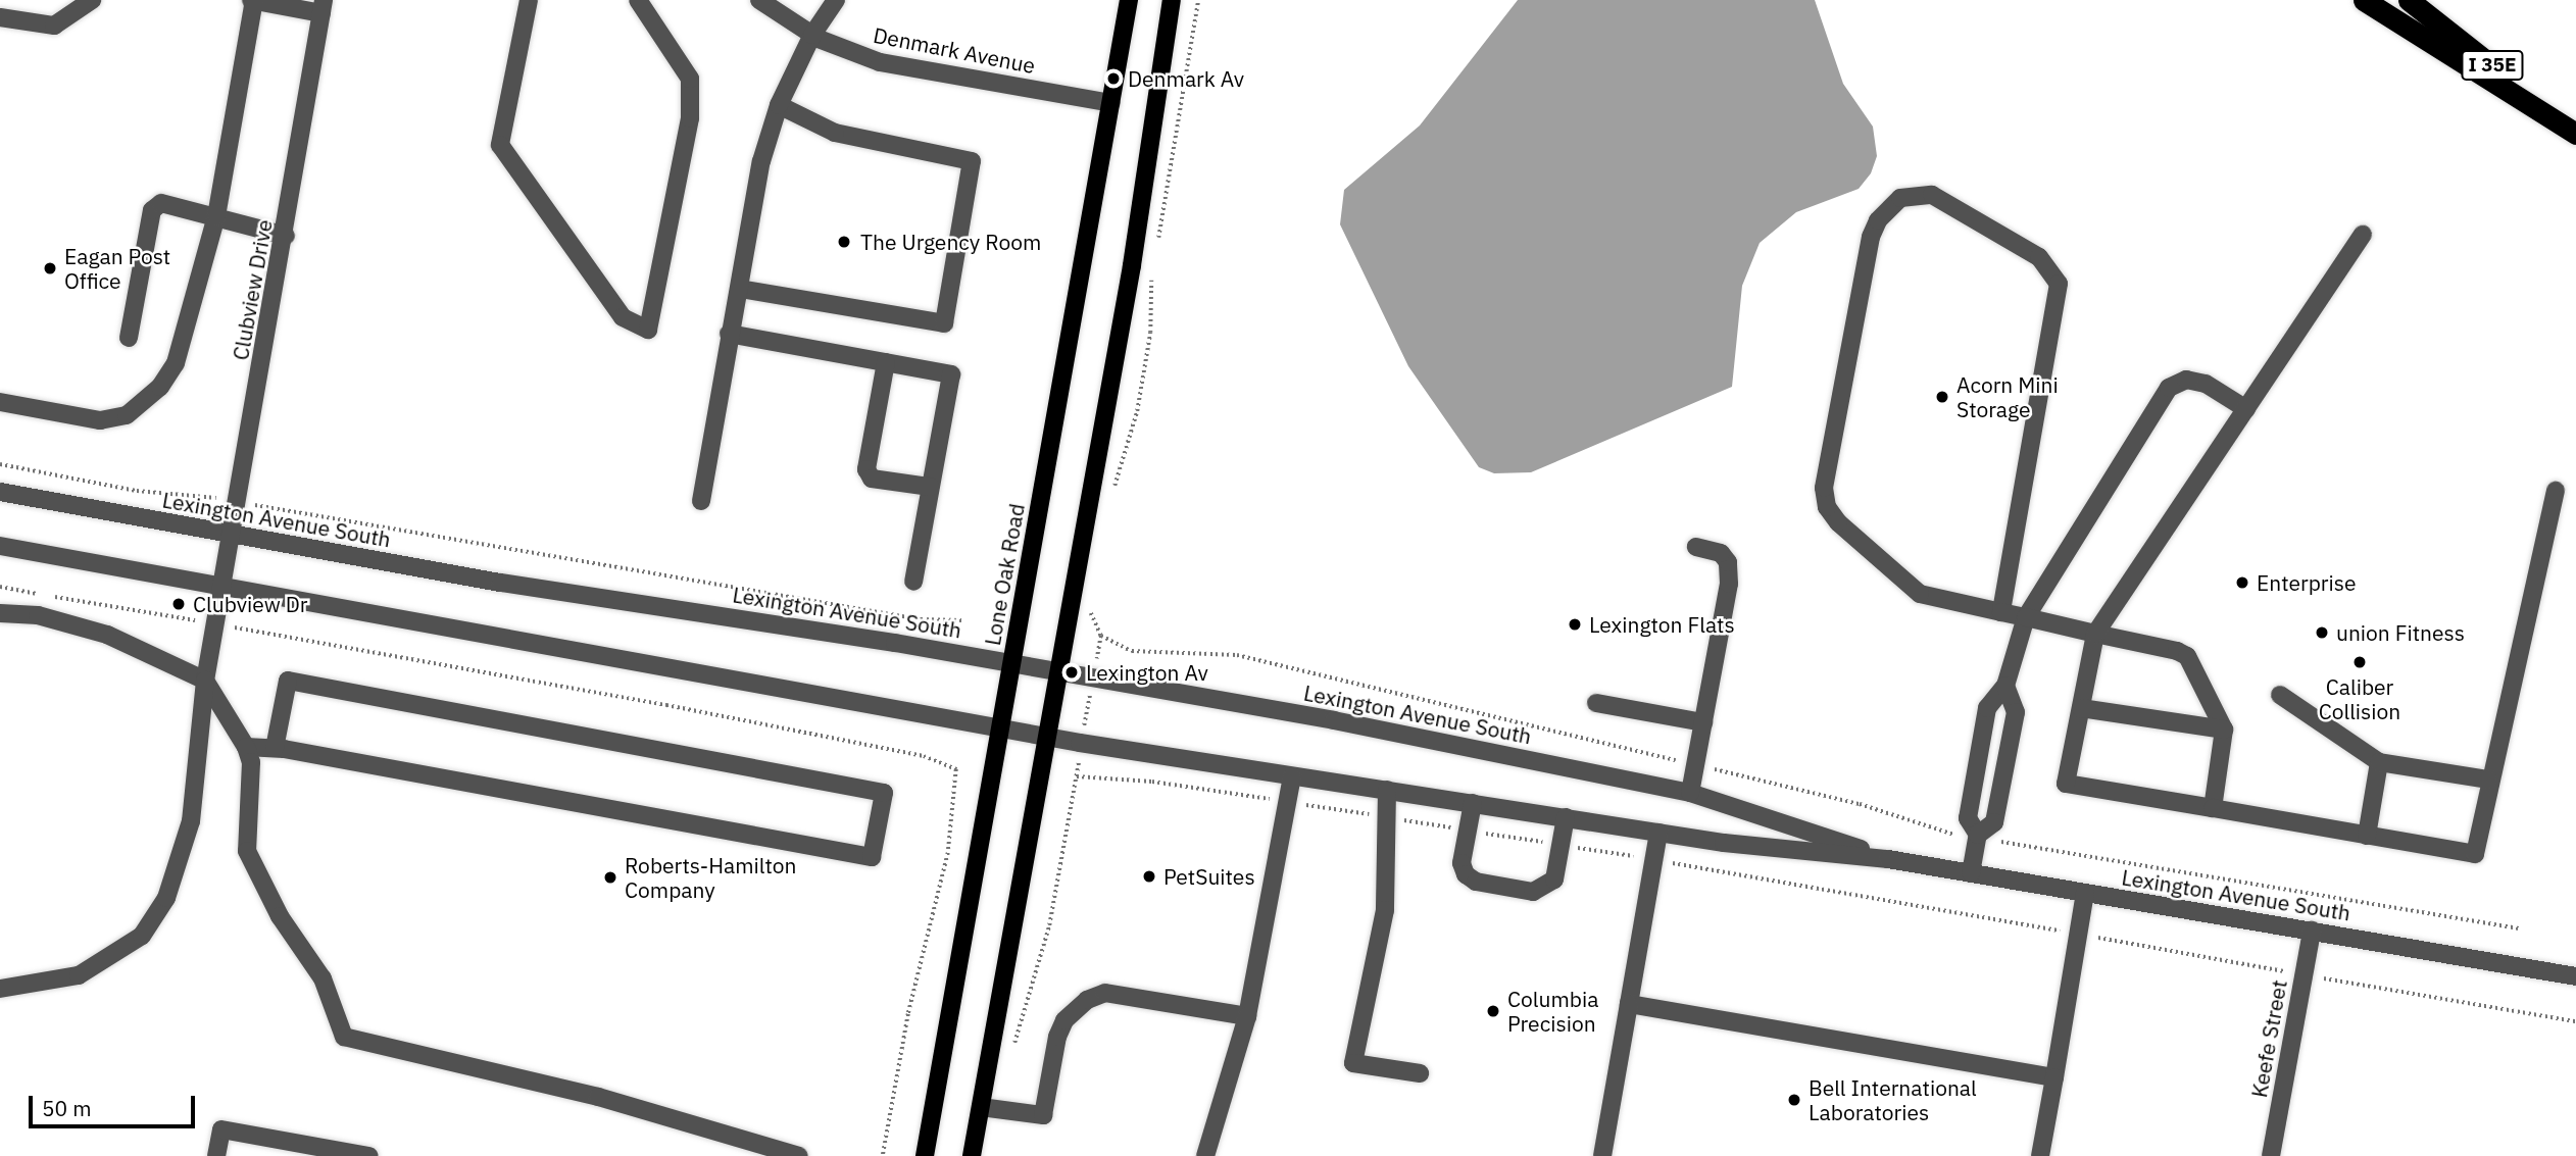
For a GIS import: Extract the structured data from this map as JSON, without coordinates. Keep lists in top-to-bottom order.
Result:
{
  "streets": {
    "highway": ["I 35E"],
    "main road": ["Lone Oak Road"],
    "street": [
      "Denmark Avenue",
      "Clubview Drive",
      "Lexington Avenue South",
      "Keefe Street"
    ]
  },
  "crossings": [
    ["Denmark Avenue", "Lone Oak Road"],
    ["Clubview Drive", "Lexington Avenue South"],
    ["Lexington Avenue South", "Lone Oak Road"],
    ["Lexington Avenue South", "Keefe Street"]
  ],
  "places": [
    "Denmark Av",
    "The Urgency Room",
    "Eagan Post Office",
    "Acorn Mini Storage",
    "Enterprise",
    "Clubview Dr",
    "Lexington Flats",
    "union Fitness",
    "Caliber Collision",
    "Lexington Av",
    "PetSuites",
    "Roberts-Hamilton Company",
    "Columbia Precision",
    "Bell International Laboratories"
  ],
  "scale_bar": "50 m"
}
